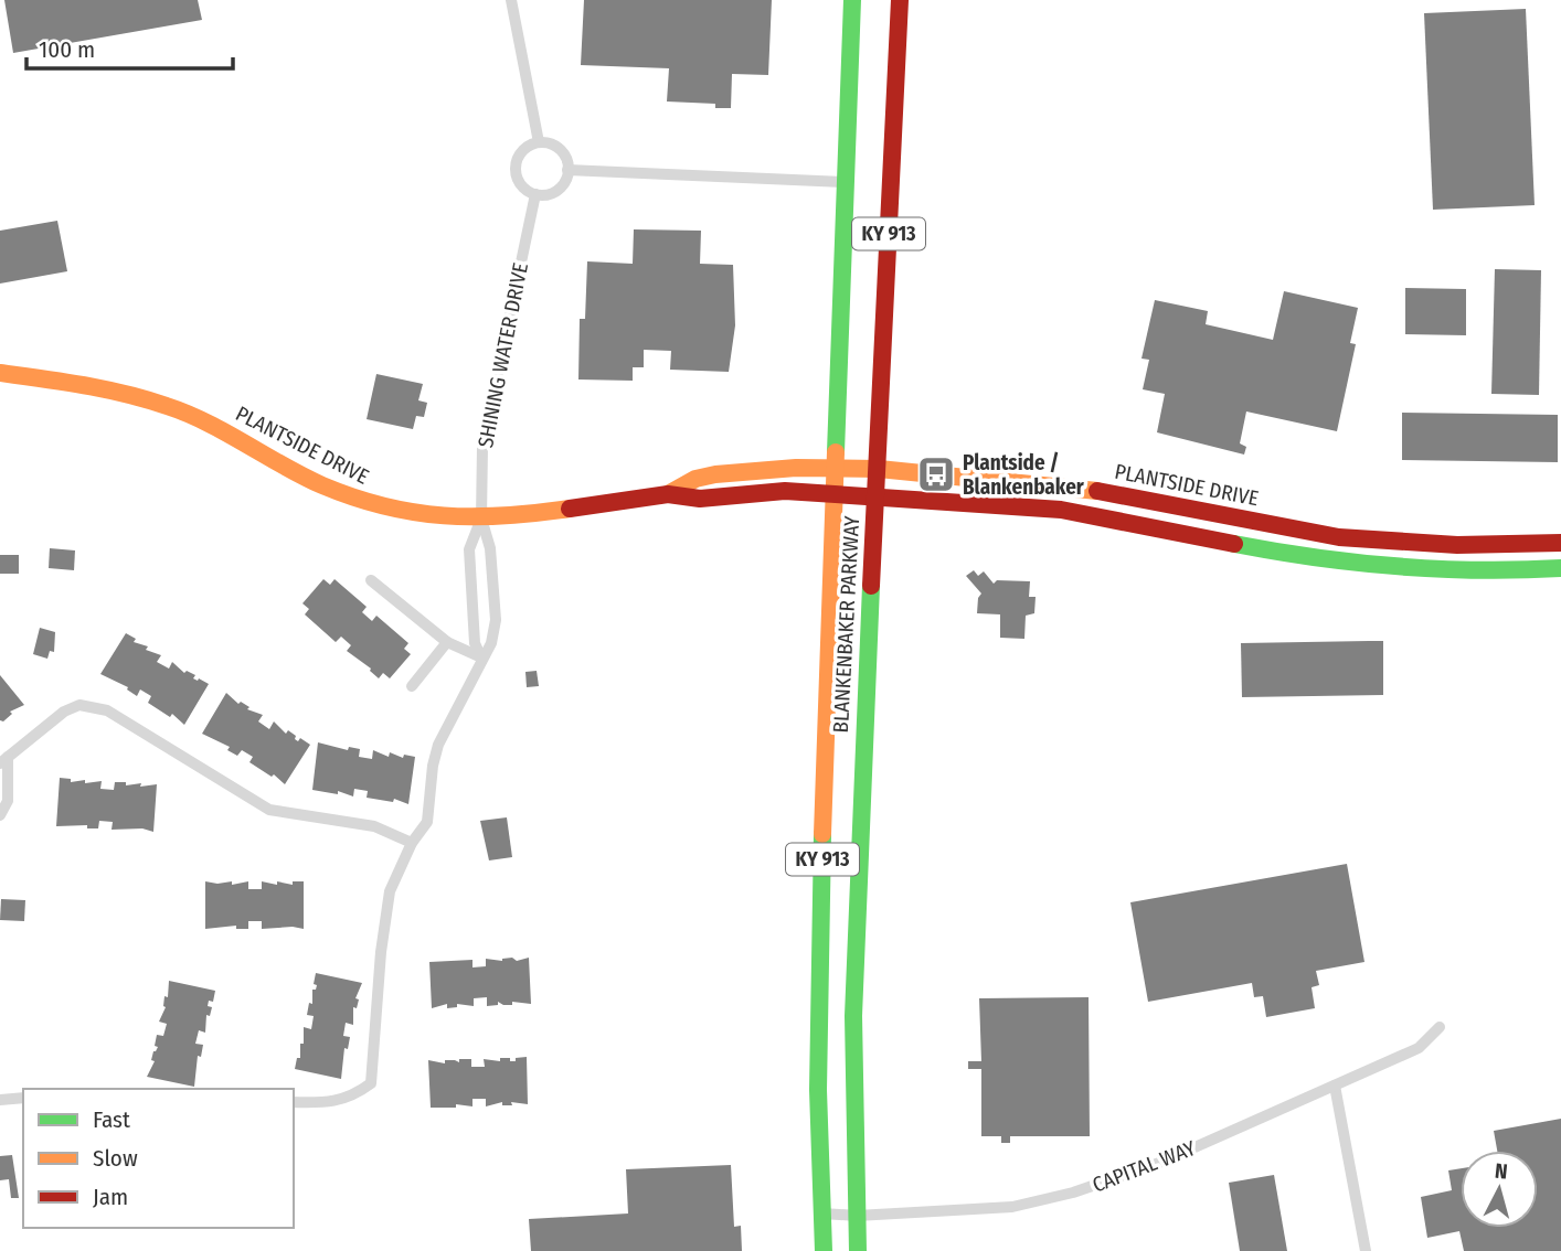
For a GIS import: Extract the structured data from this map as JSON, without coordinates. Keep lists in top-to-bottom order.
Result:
{
  "streets": {
    "street": [
      "KY 913",
      "SHINING WATER DRIVE",
      "PLANTSIDE DRIVE",
      "BLANKENBAKER PARKWAY",
      "CAPITAL WAY"
    ]
  },
  "crossings": [
    ["SHINING WATER DRIVE", "PLANTSIDE DRIVE"],
    ["PLANTSIDE DRIVE", "BLANKENBAKER PARKWAY"],
    ["BLANKENBAKER PARKWAY", "CAPITAL WAY"]
  ],
  "places": {
    "bus stop": ["Plantside / Blankenbaker"]
  },
  "legend": ["Fast", "Slow", "Jam"],
  "scale_bar": "100 m",
  "north": "top"
}
